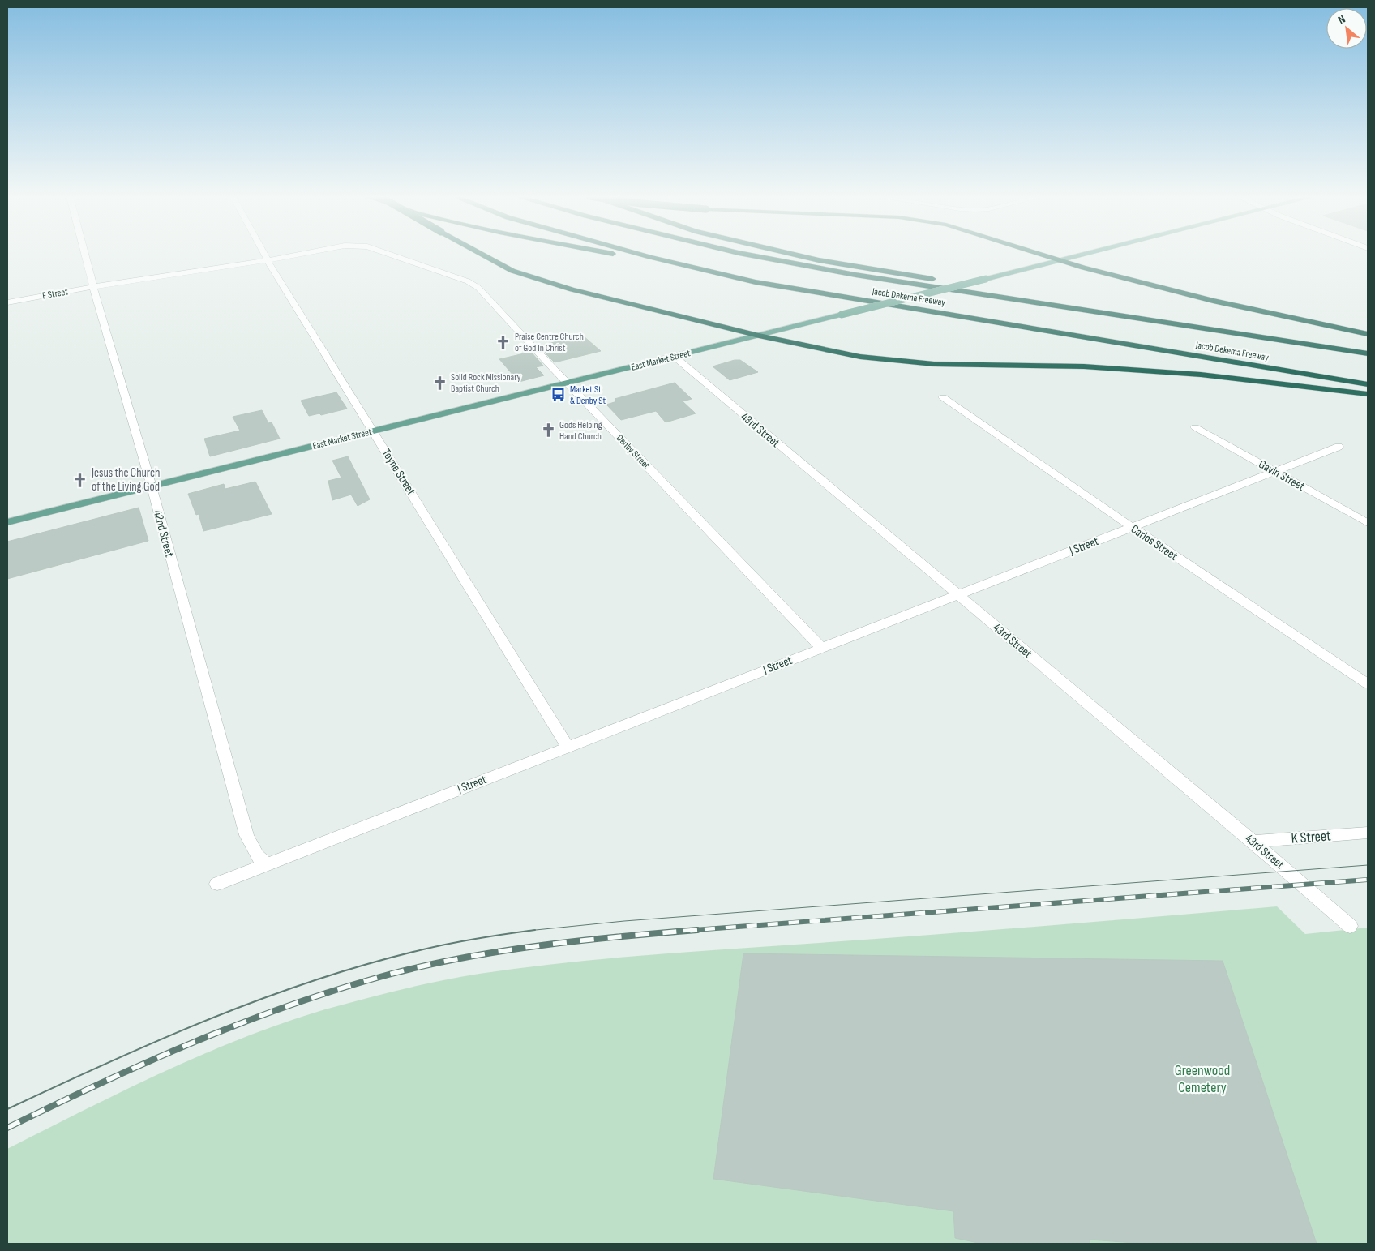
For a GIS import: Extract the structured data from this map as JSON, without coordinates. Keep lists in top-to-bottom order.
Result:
{
  "streets": {
    "highway": ["Jacob Dekema Freeway"],
    "main road": ["East Market Street"],
    "street": [
      "F Street",
      "43rd Street",
      "Denby Street",
      "Toyne Street",
      "Gavin Street",
      "42nd Street",
      "Carlos Street",
      "J Street",
      "K Street"
    ]
  },
  "crossings": [
    ["F Street", "Toyne Street"],
    ["F Street", "42nd Street"],
    ["East Market Street", "43rd Street"],
    ["East Market Street", "Denby Street"],
    ["East Market Street", "Toyne Street"],
    ["East Market Street", "42nd Street"],
    ["43rd Street", "J Street"],
    ["43rd Street", "K Street"],
    ["Denby Street", "J Street"],
    ["Toyne Street", "J Street"],
    ["Gavin Street", "J Street"],
    ["42nd Street", "J Street"],
    ["Carlos Street", "J Street"]
  ],
  "parks": ["Greenwood Cemetery"],
  "places": {
    "church": [
      "Praise Centre Church of God In Christ",
      "Solid Rock Missionary Baptist Church",
      "Gods Helping Hand Church",
      "Jesus the Church of the Living God"
    ],
    "bus stop": ["Market St & Denby St"]
  },
  "north": "top left"
}
